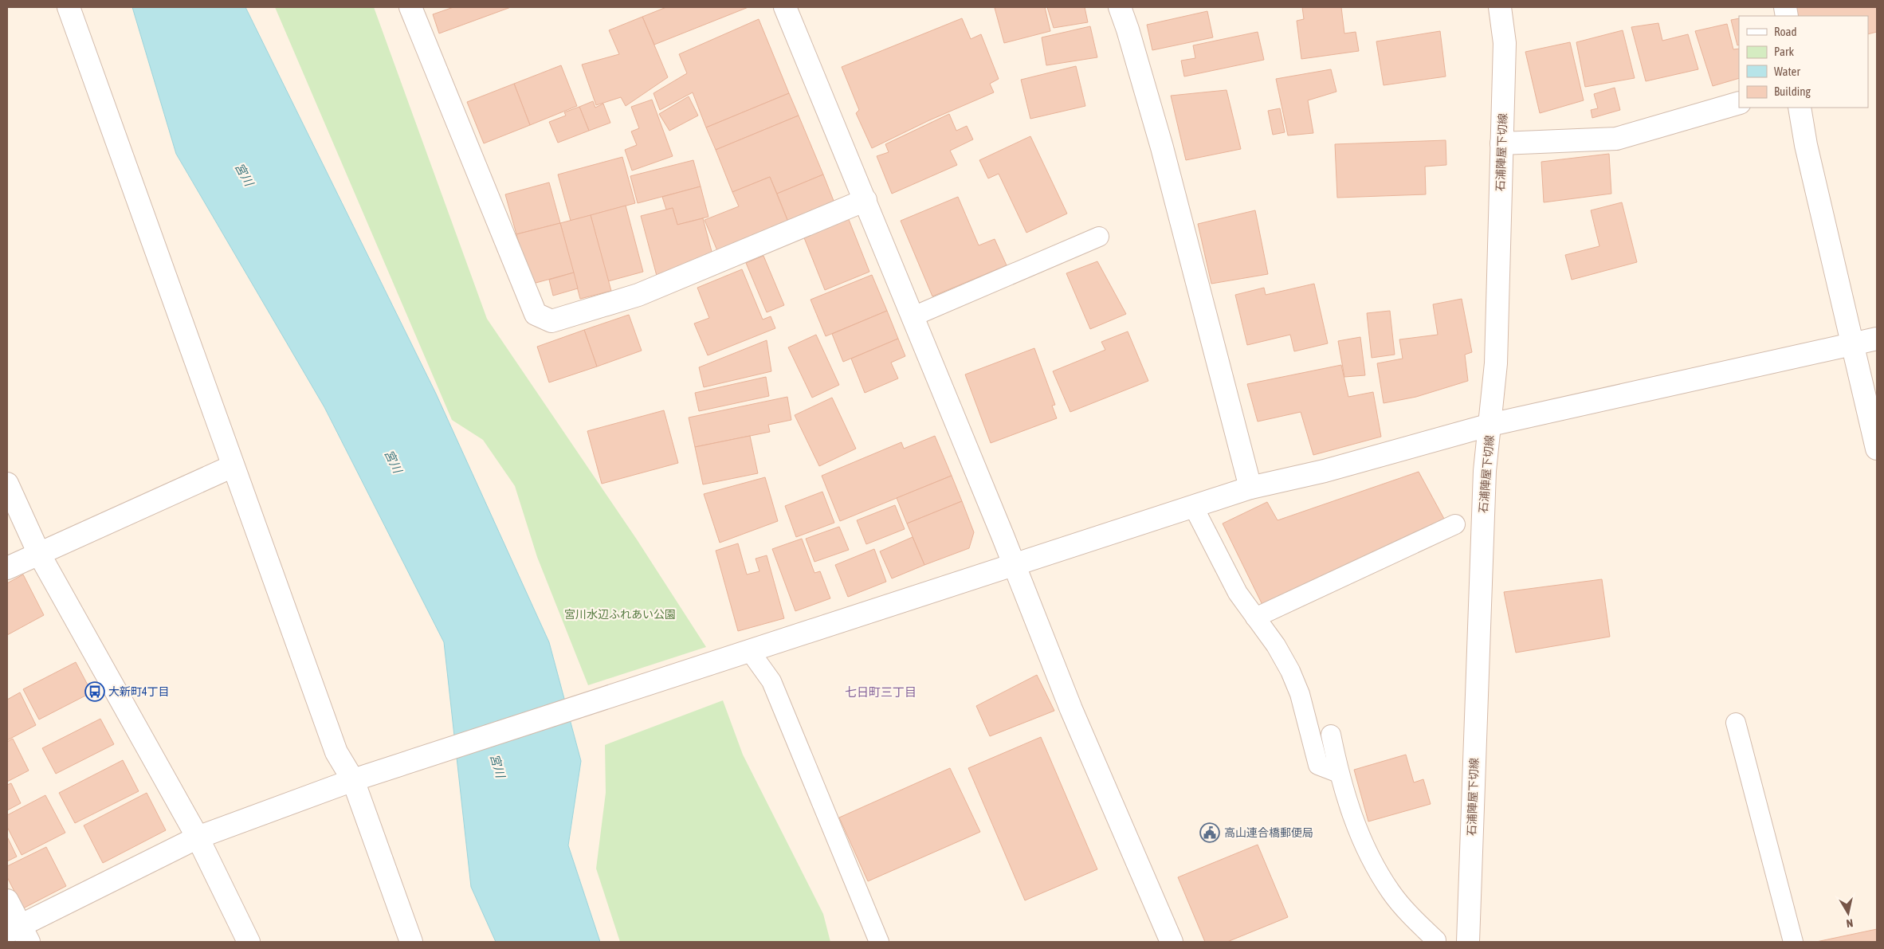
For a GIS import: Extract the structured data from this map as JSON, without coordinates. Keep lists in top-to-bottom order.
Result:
{
  "streets": {
    "street": ["石浦陣屋下切線"]
  },
  "districts": ["七日町三丁目"],
  "water": ["宮川"],
  "parks": ["宮川水辺ふれあい公園"],
  "places": {
    "bus stop": ["大新町4丁目"],
    "public building": ["高山連合橋郵便局"]
  },
  "legend": [
    "Road",
    "Park",
    "Water",
    "Building"
  ],
  "north": "bottom"
}
